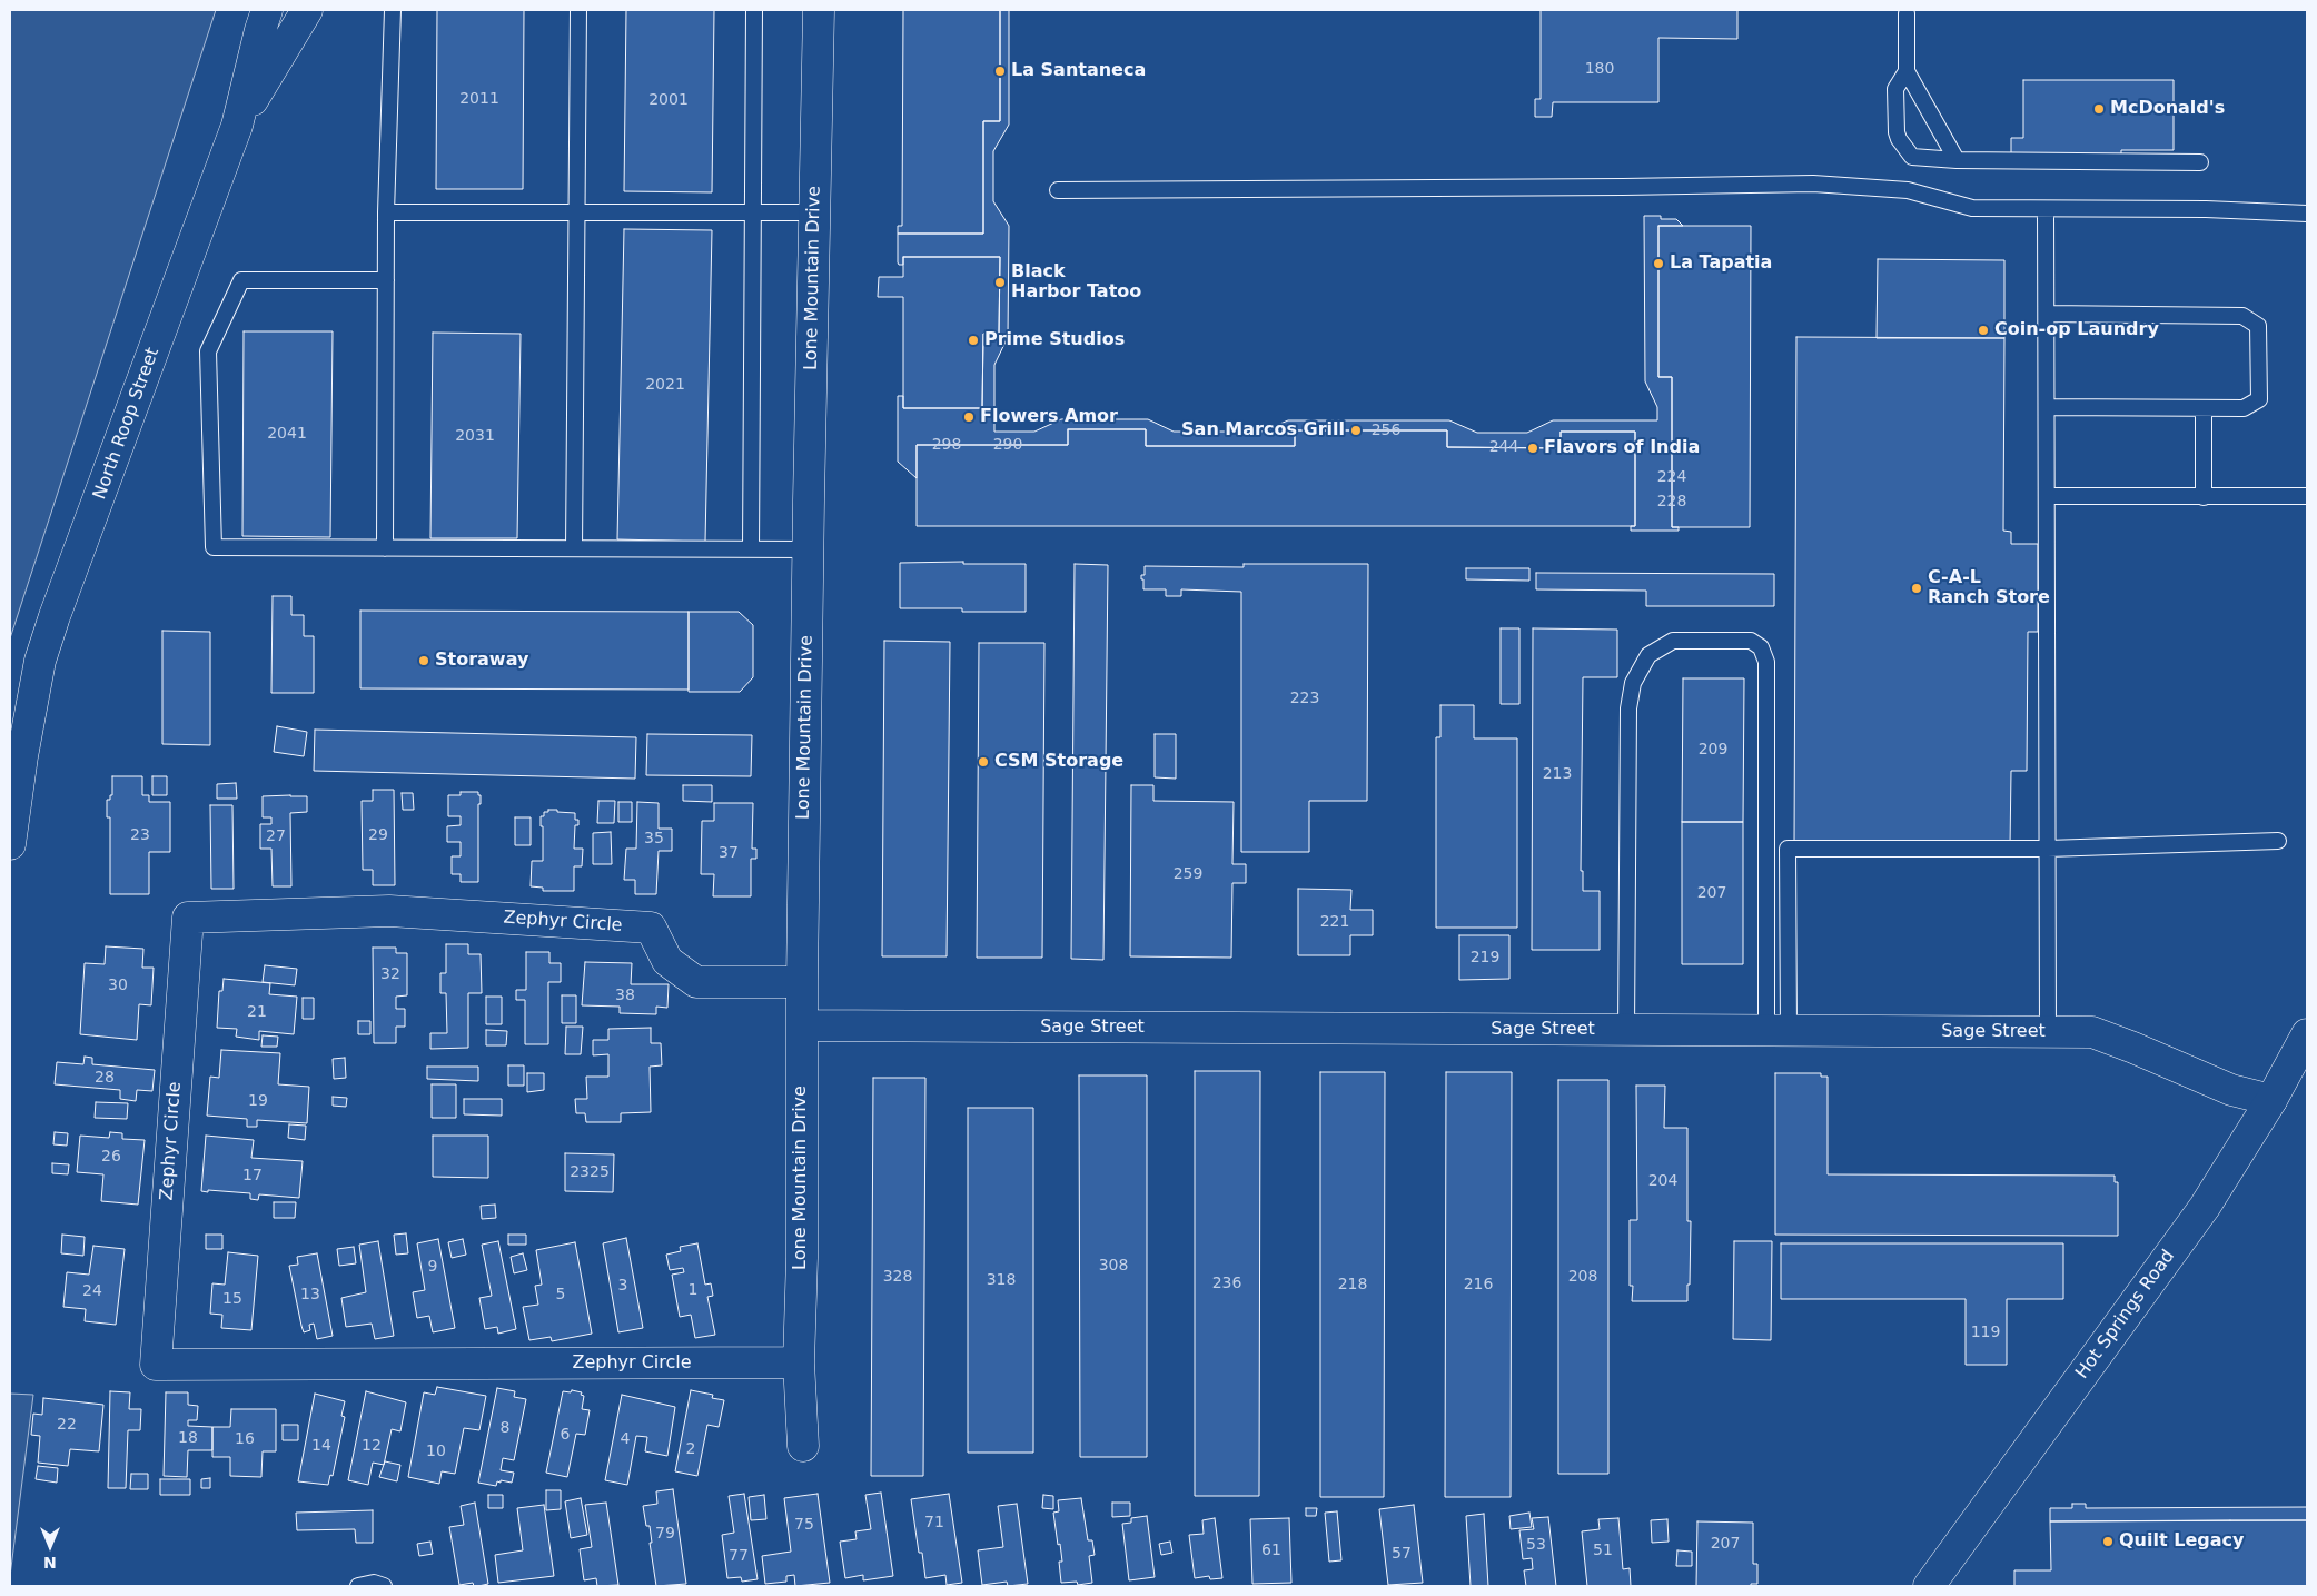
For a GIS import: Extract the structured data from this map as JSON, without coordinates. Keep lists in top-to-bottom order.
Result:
{
  "streets": {
    "street": [
      "Lone Mountain Drive",
      "North Roop Street",
      "Zephyr Circle",
      "Sage Street",
      "Hot Springs Road"
    ]
  },
  "crossings": [
    ["Lone Mountain Drive", "Zephyr Circle"],
    ["Lone Mountain Drive", "Sage Street"],
    ["Sage Street", "Hot Springs Road"]
  ],
  "places": [
    "La Santaneca",
    "McDonald's",
    "La Tapatia",
    "Black Harbor Tatoo",
    "Coin-op Laundry",
    "Prime Studios",
    "Flowers Amor",
    "San Marcos Grill",
    "Flavors of India",
    "C-A-L Ranch Store",
    "Storaway",
    "CSM Storage",
    "Quilt Legacy"
  ],
  "house_numbers": [
    "180",
    "2011",
    "2001",
    "2021",
    "256",
    "2041",
    "2031",
    "298",
    "290",
    "244",
    "224",
    "228",
    "223",
    "209",
    "213",
    "23",
    "29",
    "27",
    "35",
    "37",
    "259",
    "207",
    "221",
    "219",
    "32",
    "30",
    "38",
    "21",
    "28",
    "19",
    "26",
    "2325",
    "17",
    "204",
    "308",
    "9",
    "328",
    "208",
    "318",
    "236",
    "218",
    "216",
    "3",
    "1",
    "24",
    "13",
    "5",
    "15",
    "119",
    "22",
    "8",
    "6",
    "18",
    "16",
    "4",
    "14",
    "12",
    "2",
    "10",
    "71",
    "75",
    "79",
    "207",
    "53",
    "61",
    "51",
    "57",
    "77"
  ],
  "north": "bottom"
}
